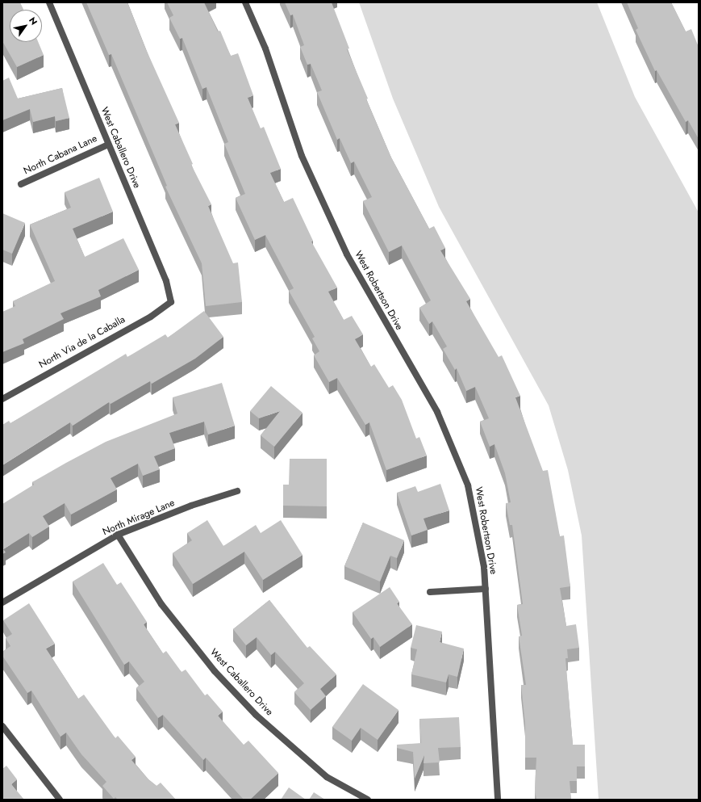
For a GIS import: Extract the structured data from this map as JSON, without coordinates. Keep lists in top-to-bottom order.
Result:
{
  "streets": {
    "street": [
      "West Caballero Drive",
      "North Cabana Lane",
      "West Robertson Drive",
      "North Via de la Caballa",
      "North Mirage Lane"
    ]
  },
  "crossings": [
    ["West Caballero Drive", "North Cabana Lane"],
    ["West Caballero Drive", "North Via de la Caballa"],
    ["West Caballero Drive", "North Mirage Lane"]
  ],
  "north": "top right"
}
